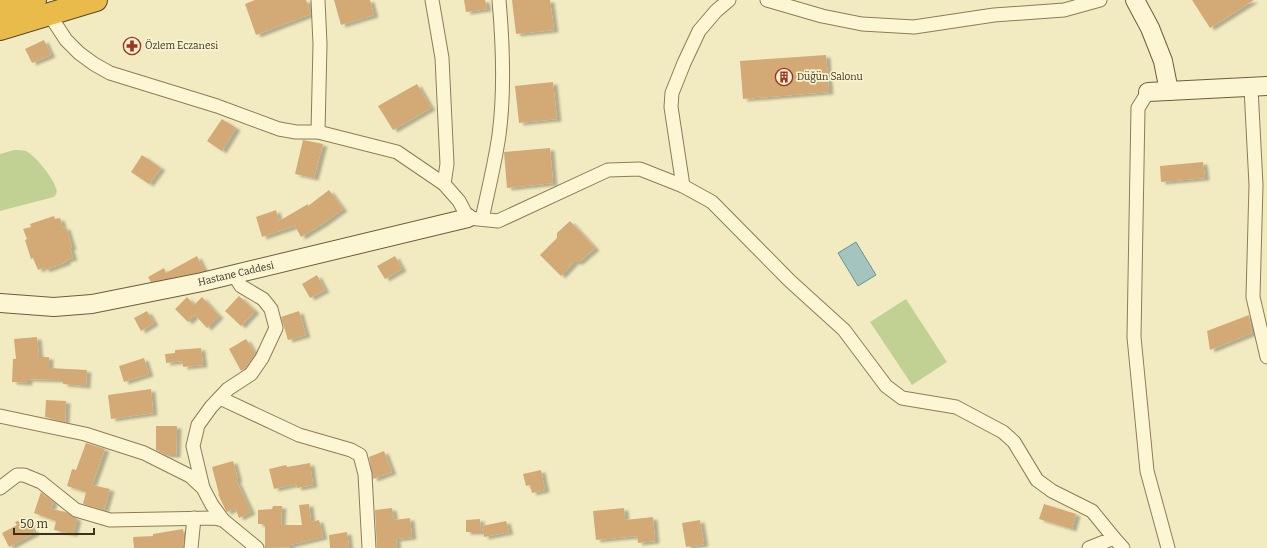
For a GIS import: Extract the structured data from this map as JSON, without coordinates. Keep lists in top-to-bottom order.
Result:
{
  "streets": {
    "street": ["Hastane Caddesi"]
  },
  "places": {
    "pharmacy": ["Özlem Eczanesi"],
    "building": ["Düğün Salonu"]
  },
  "scale_bar": "50 m"
}
